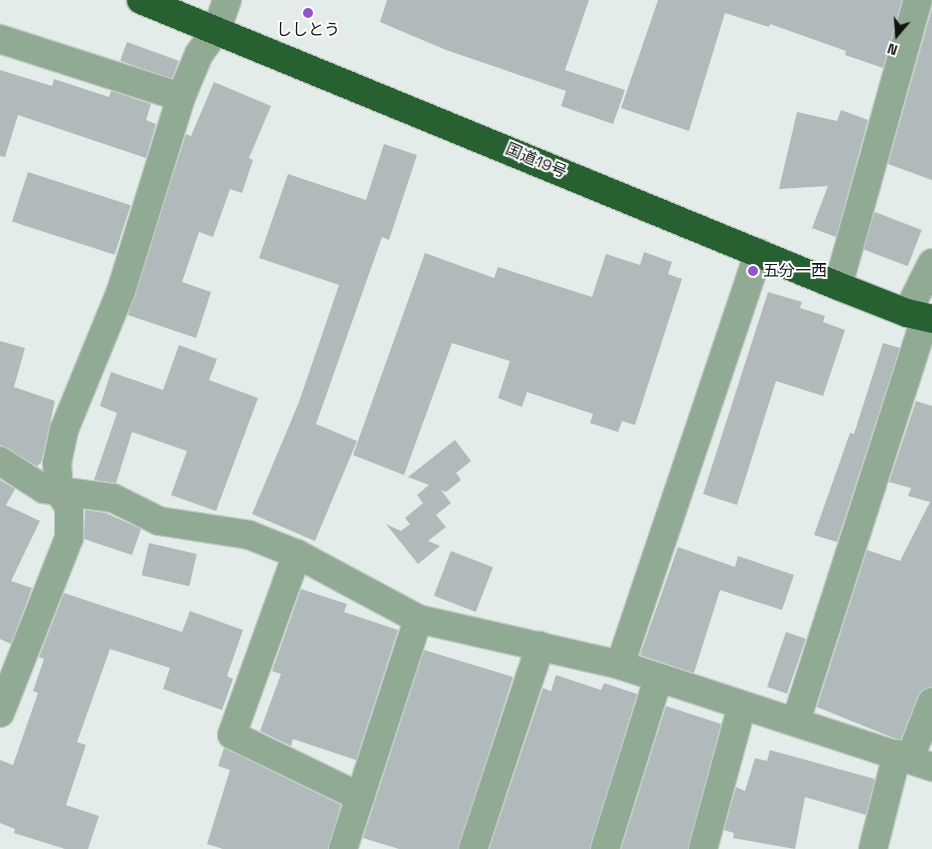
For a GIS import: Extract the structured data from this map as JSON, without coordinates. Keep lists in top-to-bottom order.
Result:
{
  "streets": {
    "highway": ["国道19号"]
  },
  "places": ["ししとう", "五分一西"],
  "north": "bottom"
}
